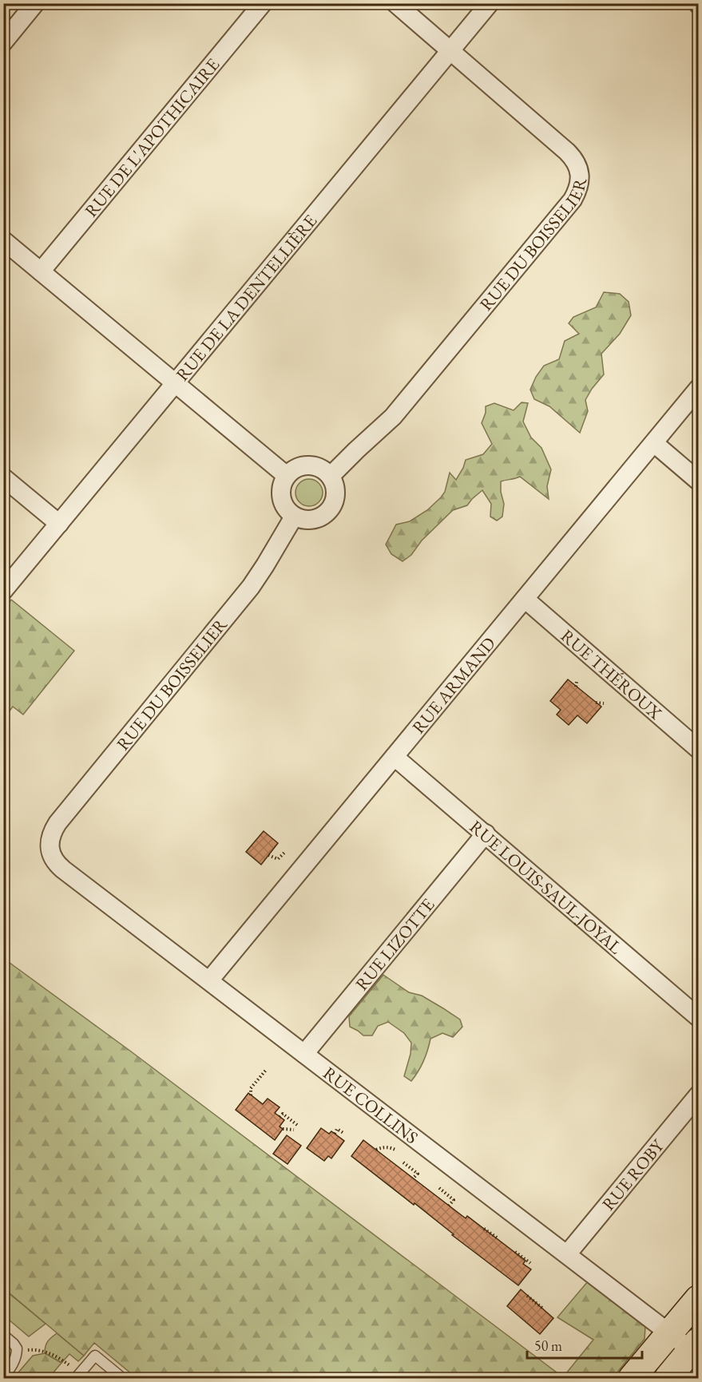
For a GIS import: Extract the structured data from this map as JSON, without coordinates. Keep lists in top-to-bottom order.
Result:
{
  "streets": {
    "street": [
      "RUE DE L'APOTHICAIRE",
      "RUE DU BOISSELIER",
      "RUE DE LA DENTELLIÈRE",
      "RUE THÉROUX",
      "RUE ARMAND",
      "RUE LOUIS-SAUL-JOYAL",
      "RUE LIZOTTE",
      "RUE COLLINS",
      "RUE ROBY"
    ]
  },
  "crossings": [
    ["RUE DU BOISSELIER", "RUE DE LA DENTELLIÈRE"],
    ["RUE DU BOISSELIER", "RUE COLLINS"],
    ["RUE THÉROUX", "RUE ARMAND"],
    ["RUE ARMAND", "RUE LOUIS-SAUL-JOYAL"],
    ["RUE ARMAND", "RUE COLLINS"],
    ["RUE LOUIS-SAUL-JOYAL", "RUE LIZOTTE"],
    ["RUE LIZOTTE", "RUE COLLINS"],
    ["RUE COLLINS", "RUE ROBY"]
  ],
  "scale_bar": "50 m"
}
